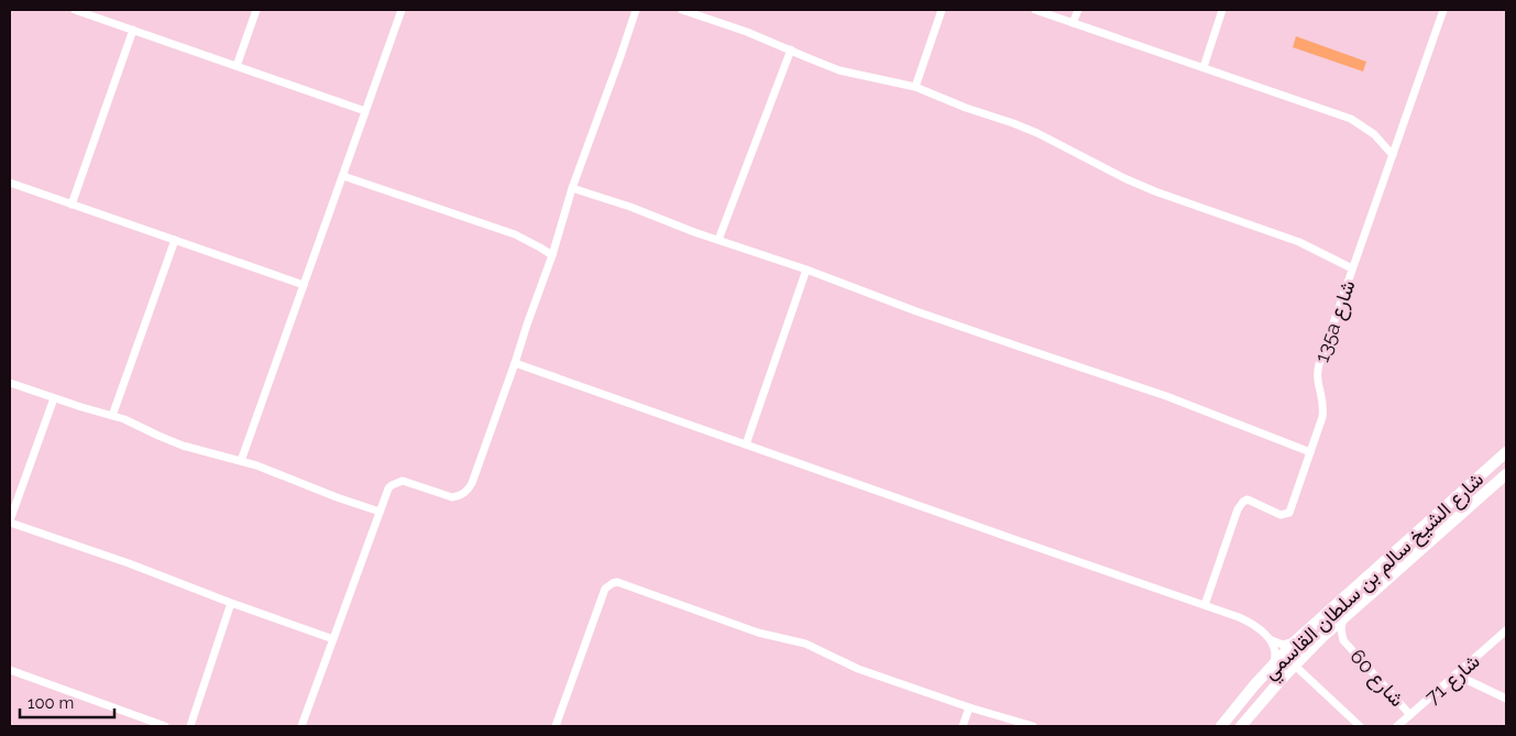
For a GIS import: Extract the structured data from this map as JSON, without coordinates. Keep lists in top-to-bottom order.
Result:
{
  "streets": {
    "street": [
      "135a شارع",
      "شارع الشيخ سالم بن سلطان القاسمي",
      "شارع 60",
      "شارع 71"
    ]
  },
  "crossings": [
    ["شارع الشيخ سالم بن سلطان القاسمي", "شارع 60"],
    ["شارع 60", "شارع 71"]
  ],
  "scale_bar": "100 m"
}
